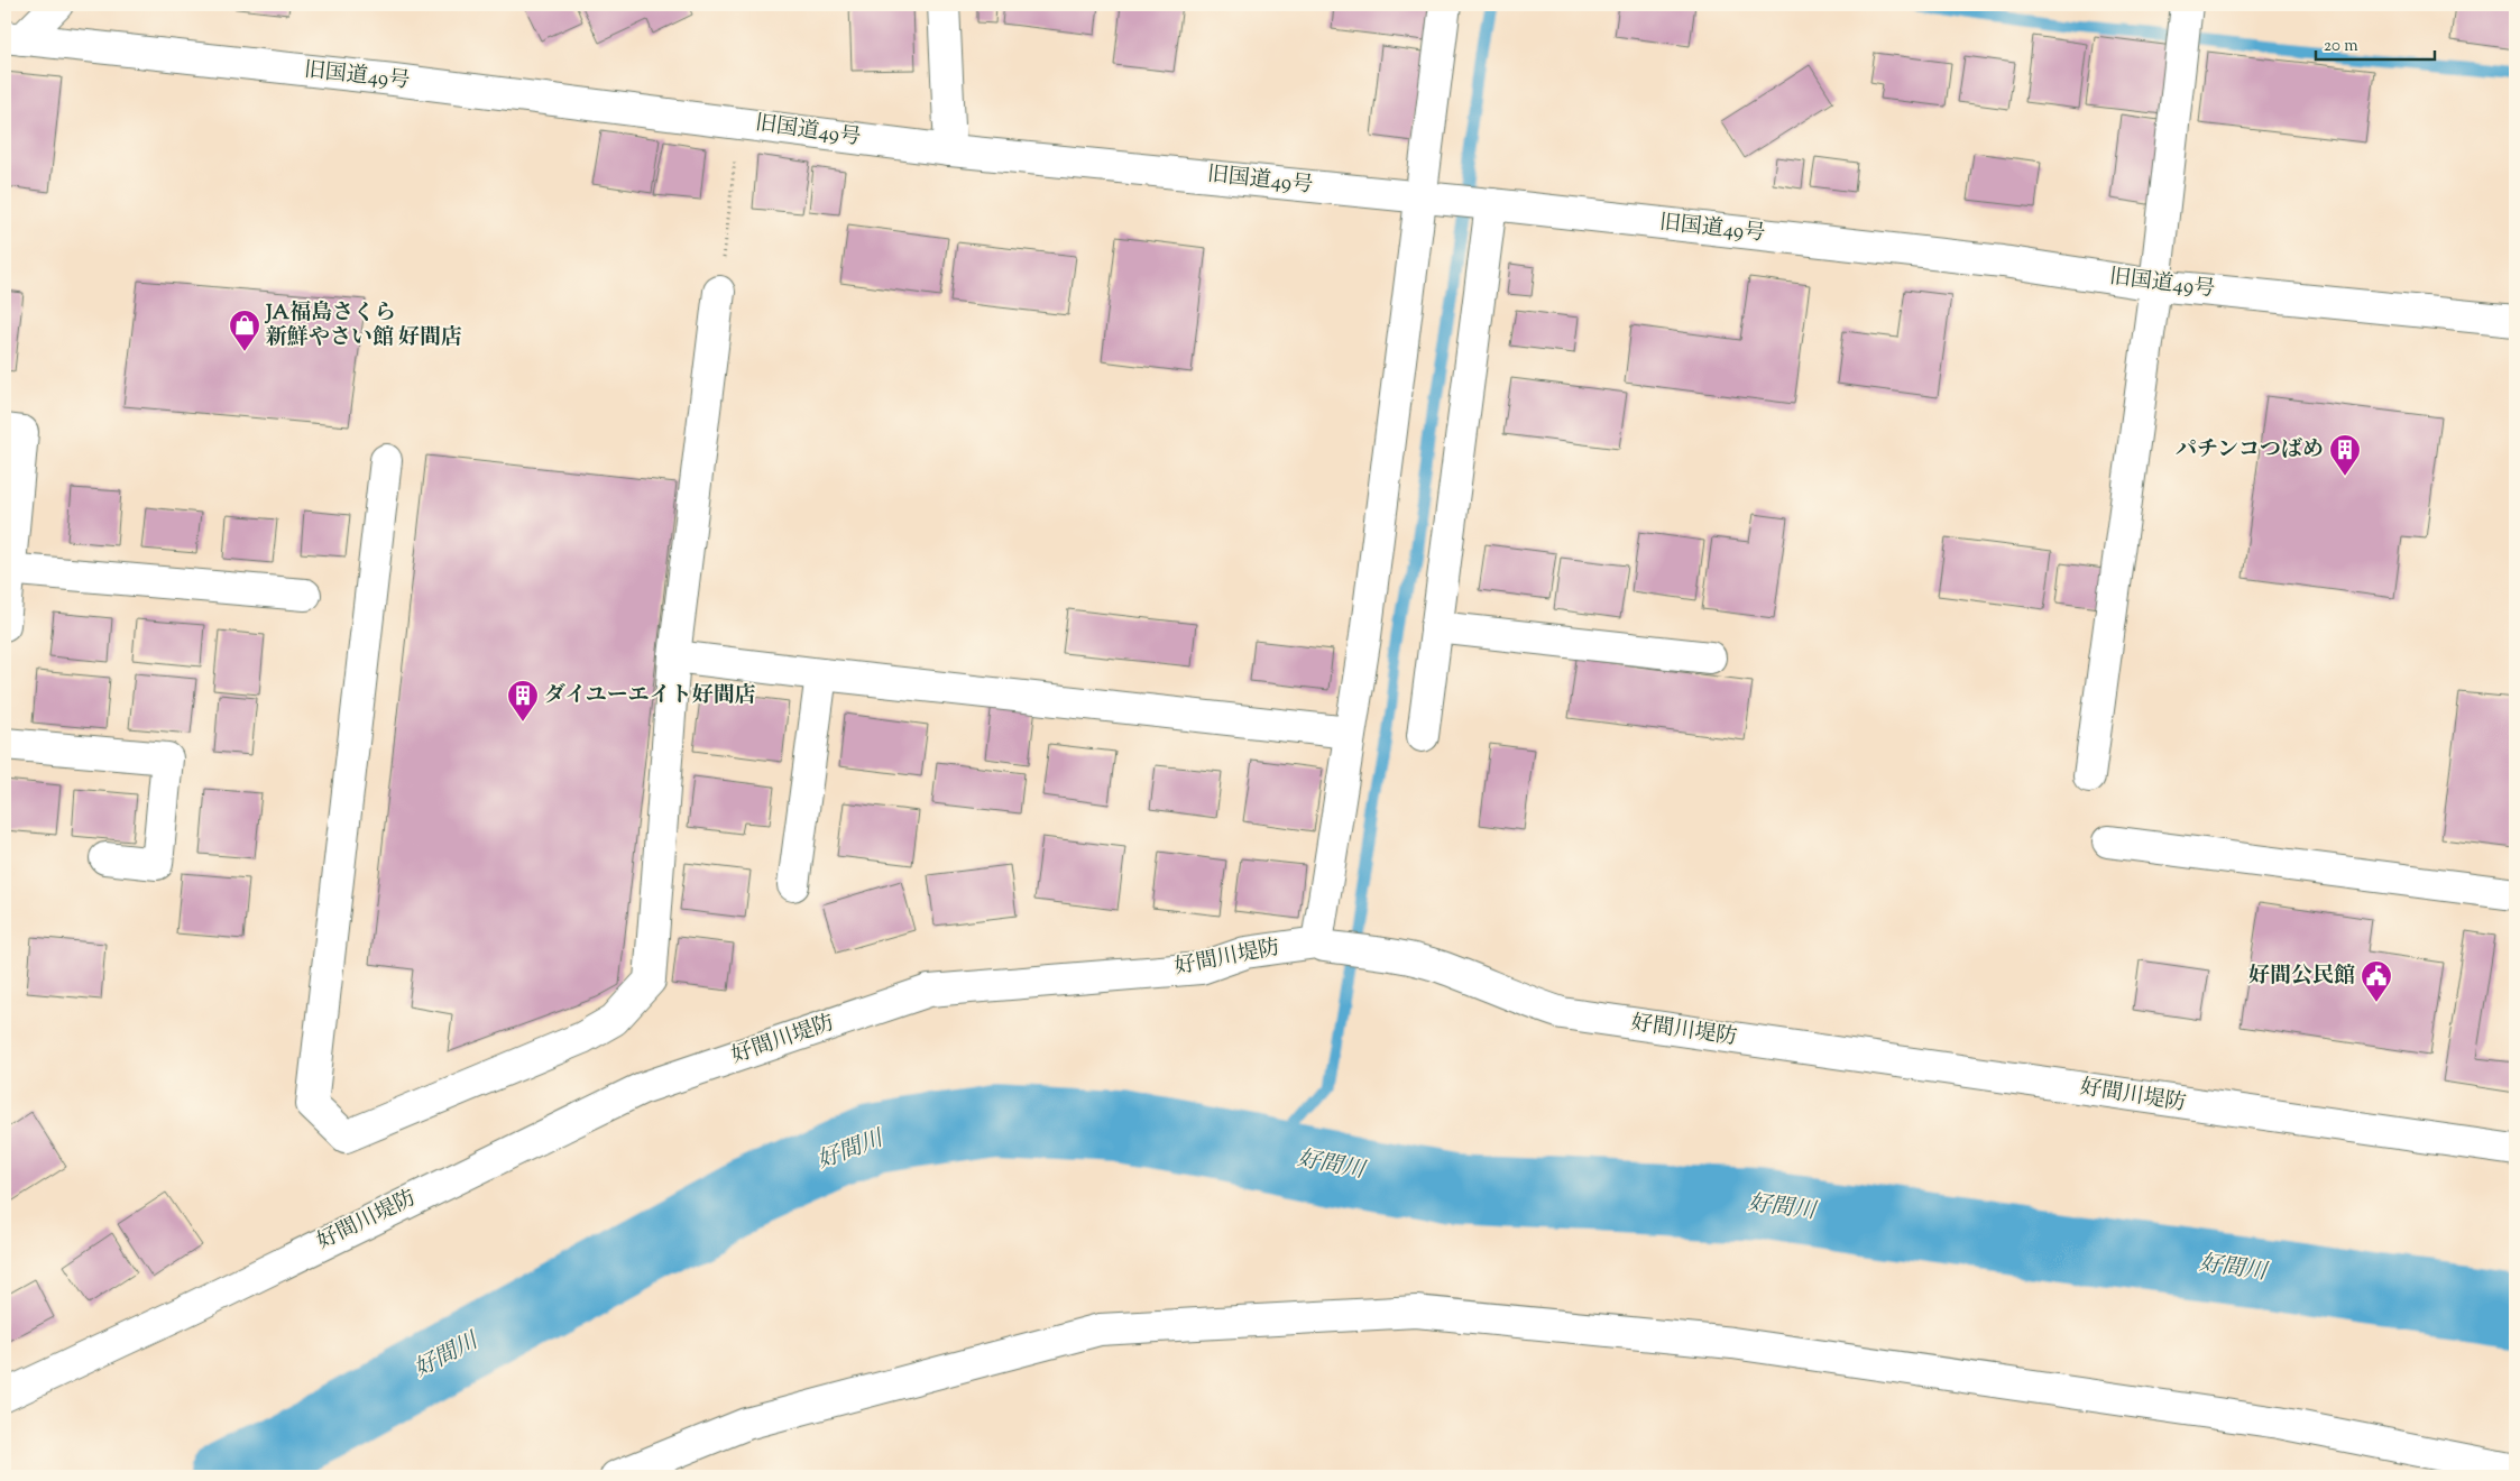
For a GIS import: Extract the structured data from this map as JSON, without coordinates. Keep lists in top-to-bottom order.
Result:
{
  "streets": {
    "street": ["旧国道49号", "好間川堤防"]
  },
  "water": ["好間川"],
  "places": {
    "shop": ["JA福島さくら 新鮮やさい館 好間店"],
    "building": ["パチンコつばめ", "ダイユーエイト好間店"],
    "public building": ["好間公民館"]
  },
  "scale_bar": "20 m"
}
